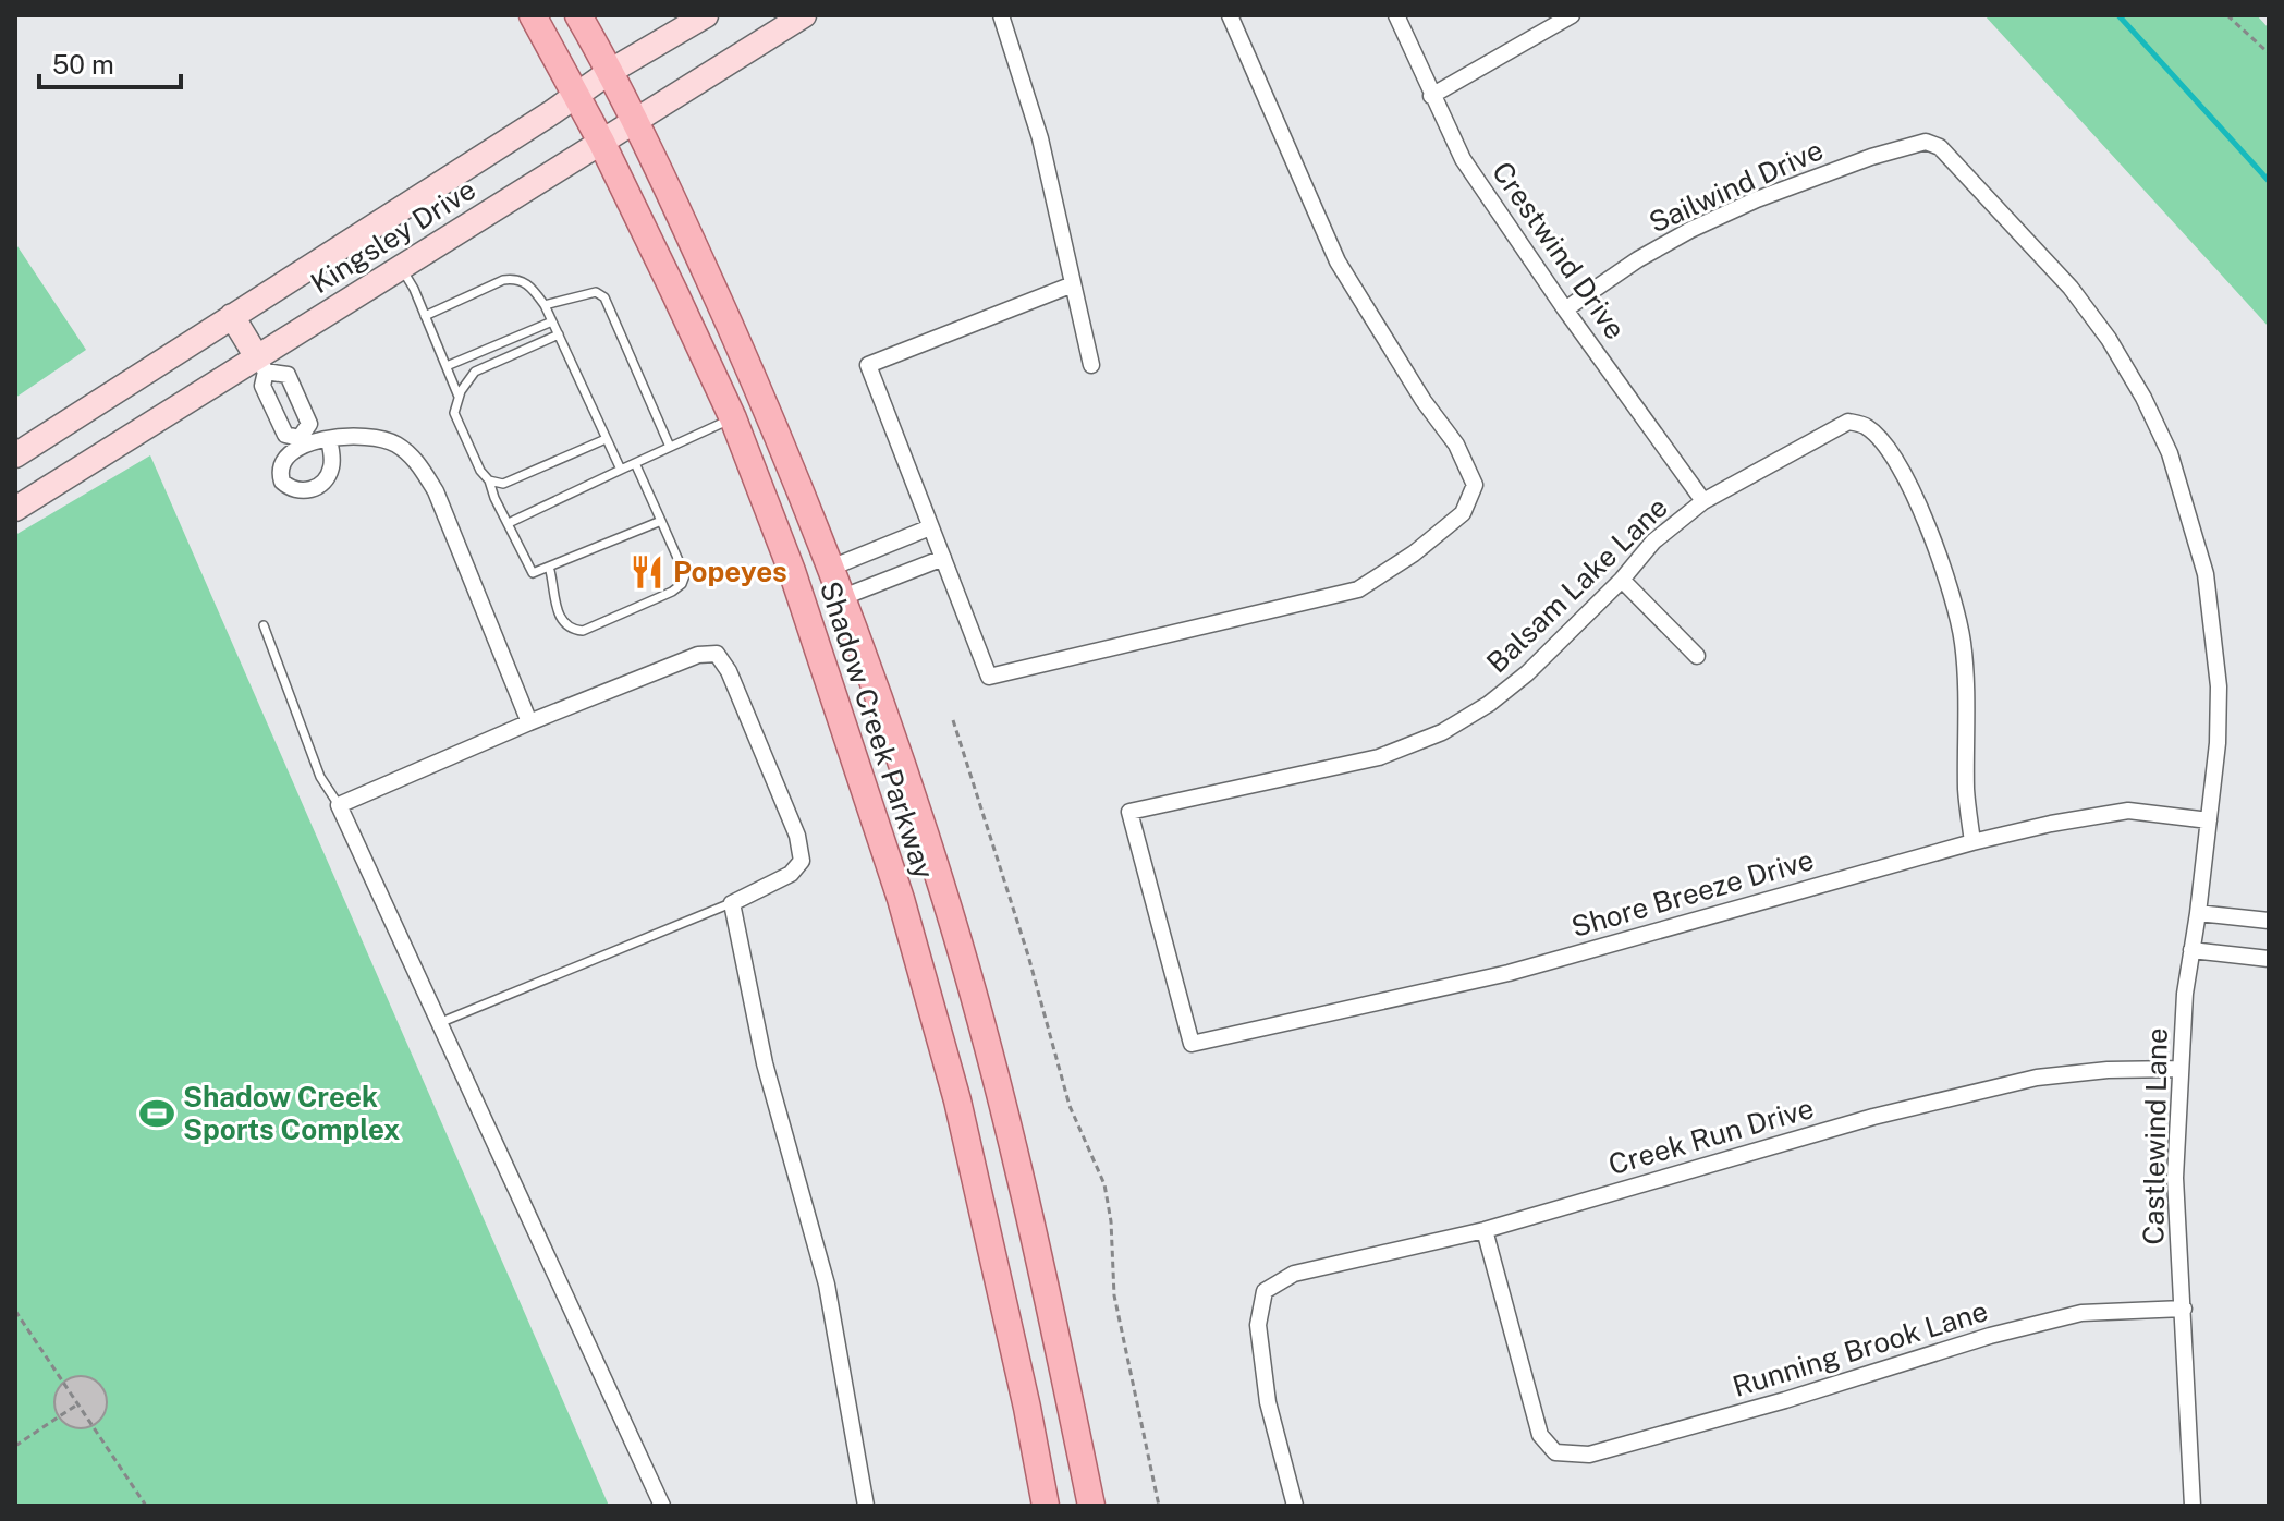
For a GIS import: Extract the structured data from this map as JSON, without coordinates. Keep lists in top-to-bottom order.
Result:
{
  "streets": {
    "main road": ["Shadow Creek Parkway"],
    "street": [
      "Sailwind Drive",
      "Kingsley Drive",
      "Crestwind Drive",
      "Balsam Lake Lane",
      "Shore Breeze Drive",
      "Creek Run Drive",
      "Castlewind Lane",
      "Running Brook Lane"
    ]
  },
  "crossings": [
    ["Sailwind Drive", "Crestwind Drive"],
    ["Sailwind Drive", "Castlewind Lane"],
    ["Kingsley Drive", "Shadow Creek Parkway"],
    ["Crestwind Drive", "Balsam Lake Lane"],
    ["Balsam Lake Lane", "Shore Breeze Drive"],
    ["Shore Breeze Drive", "Castlewind Lane"],
    ["Creek Run Drive", "Castlewind Lane"],
    ["Creek Run Drive", "Running Brook Lane"],
    ["Castlewind Lane", "Running Brook Lane"]
  ],
  "places": {
    "restaurant": ["Popeyes"],
    "sports": ["Shadow Creek Sports Complex"]
  },
  "scale_bar": "50 m"
}
